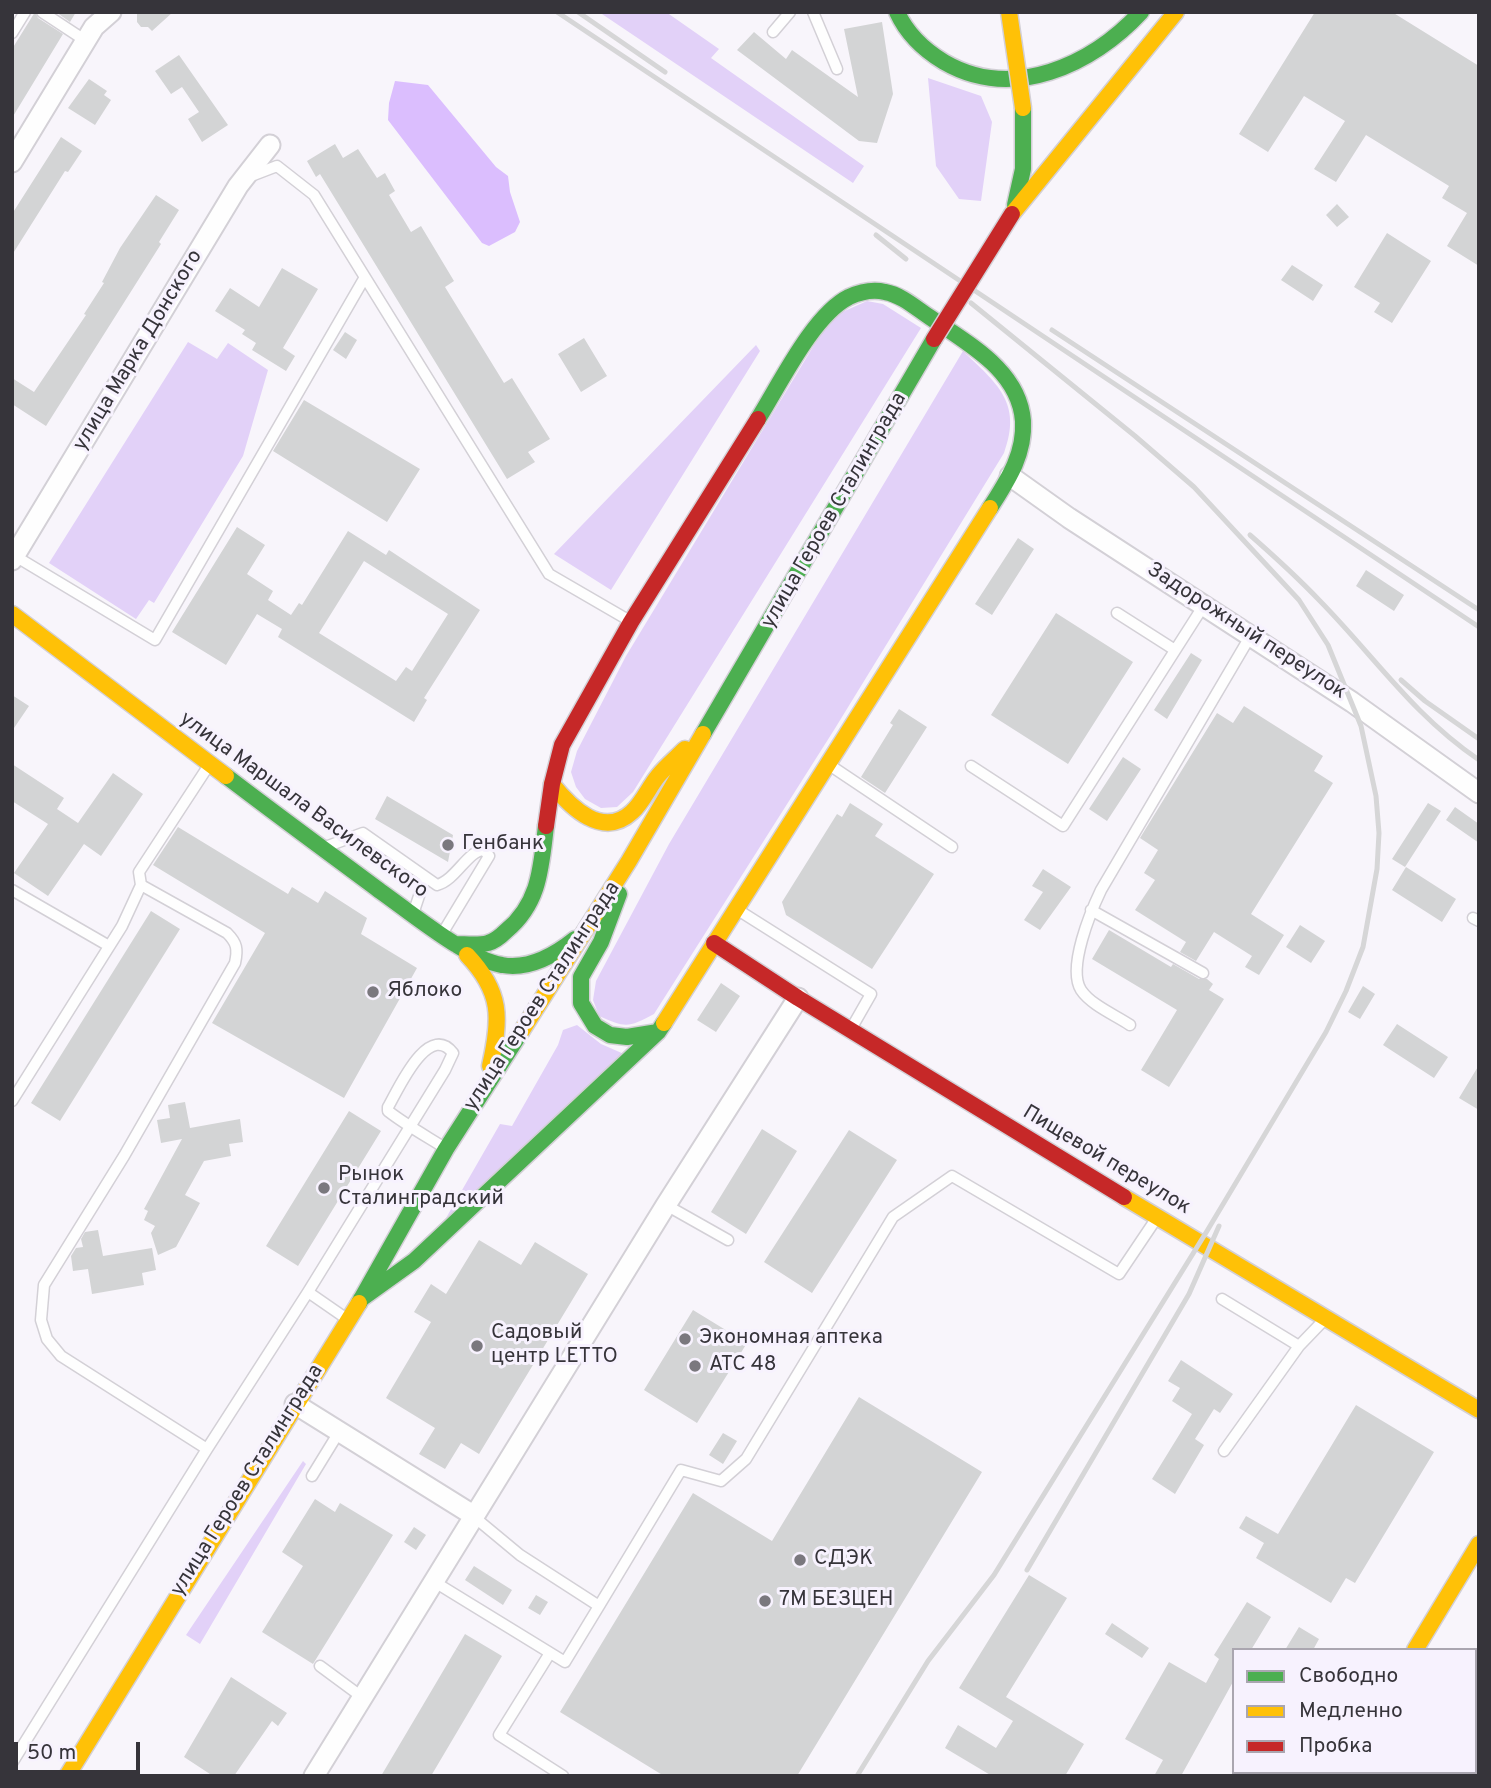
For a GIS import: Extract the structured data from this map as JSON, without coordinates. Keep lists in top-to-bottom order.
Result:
{
  "streets": {
    "street": [
      "улица Марка Донского",
      "улица Героев Сталинграда",
      "Задорожный переулок",
      "улица Маршала Василевского",
      "Пищевой переулок"
    ]
  },
  "crossings": [
    ["улица Героев Сталинграда", "улица Маршала Василевского"]
  ],
  "places": [
    "Генбанк",
    "Яблоко",
    "Рынок Сталинградский",
    "Экономная аптека",
    "Садовый центр LETTO",
    "АТС 48",
    "СДЭК",
    "7М БЕЗЦЕН"
  ],
  "legend": ["Свободно", "Медленно", "Пробка"],
  "scale_bar": "50 m"
}
